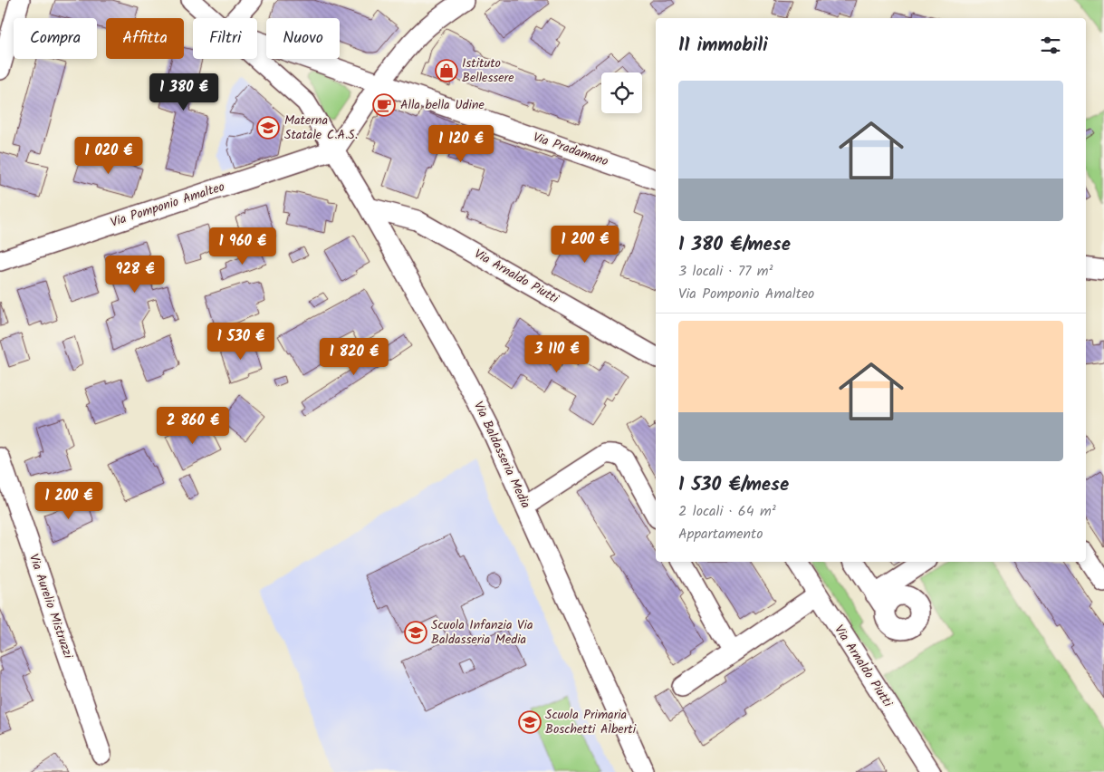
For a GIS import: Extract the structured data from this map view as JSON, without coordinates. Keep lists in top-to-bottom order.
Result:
{
  "streets": {
    "street": [
      "Via Pradamano",
      "Via Pomponio Amalteo",
      "Via Arnaldo Piutti",
      "Via Baldasseria Media",
      "Via Aurelio Mistruzzi"
    ]
  },
  "crossings": [
    ["Via Pomponio Amalteo", "Via Baldasseria Media"],
    ["Via Arnaldo Piutti", "Via Baldasseria Media"]
  ],
  "places": {
    "shop": ["Istituto Bellessere"],
    "cafe": ["Alla bella Udine"],
    "school or university": ["Materna Statale C.A.S.", "Scuola Infanzia Via Baldasseria Media", "Scuola Primaria Boschetti Alberti"]
  },
  "page": {
    "chip": [
      "Compra",
      "Affitta",
      "Filtri",
      "Nuovo"
    ],
    "heading": "11 immobili",
    "list": [
      {
        "name": "1 380 €/mese",
        "note": "3 locali · 77 m² · Via Pomponio Amalteo"
      },
      {
        "name": "1 530 €/mese",
        "note": "2 locali · 64 m² · Appartamento"
      }
    ],
    "price": [
      "1 380 €",
      "1 120 €",
      "1 020 €",
      "1 200 €",
      "1 960 €",
      "928 €",
      "1 530 €",
      "3 110 €",
      "1 820 €",
      "2 860 €",
      "1 200 €"
    ]
  }
}
